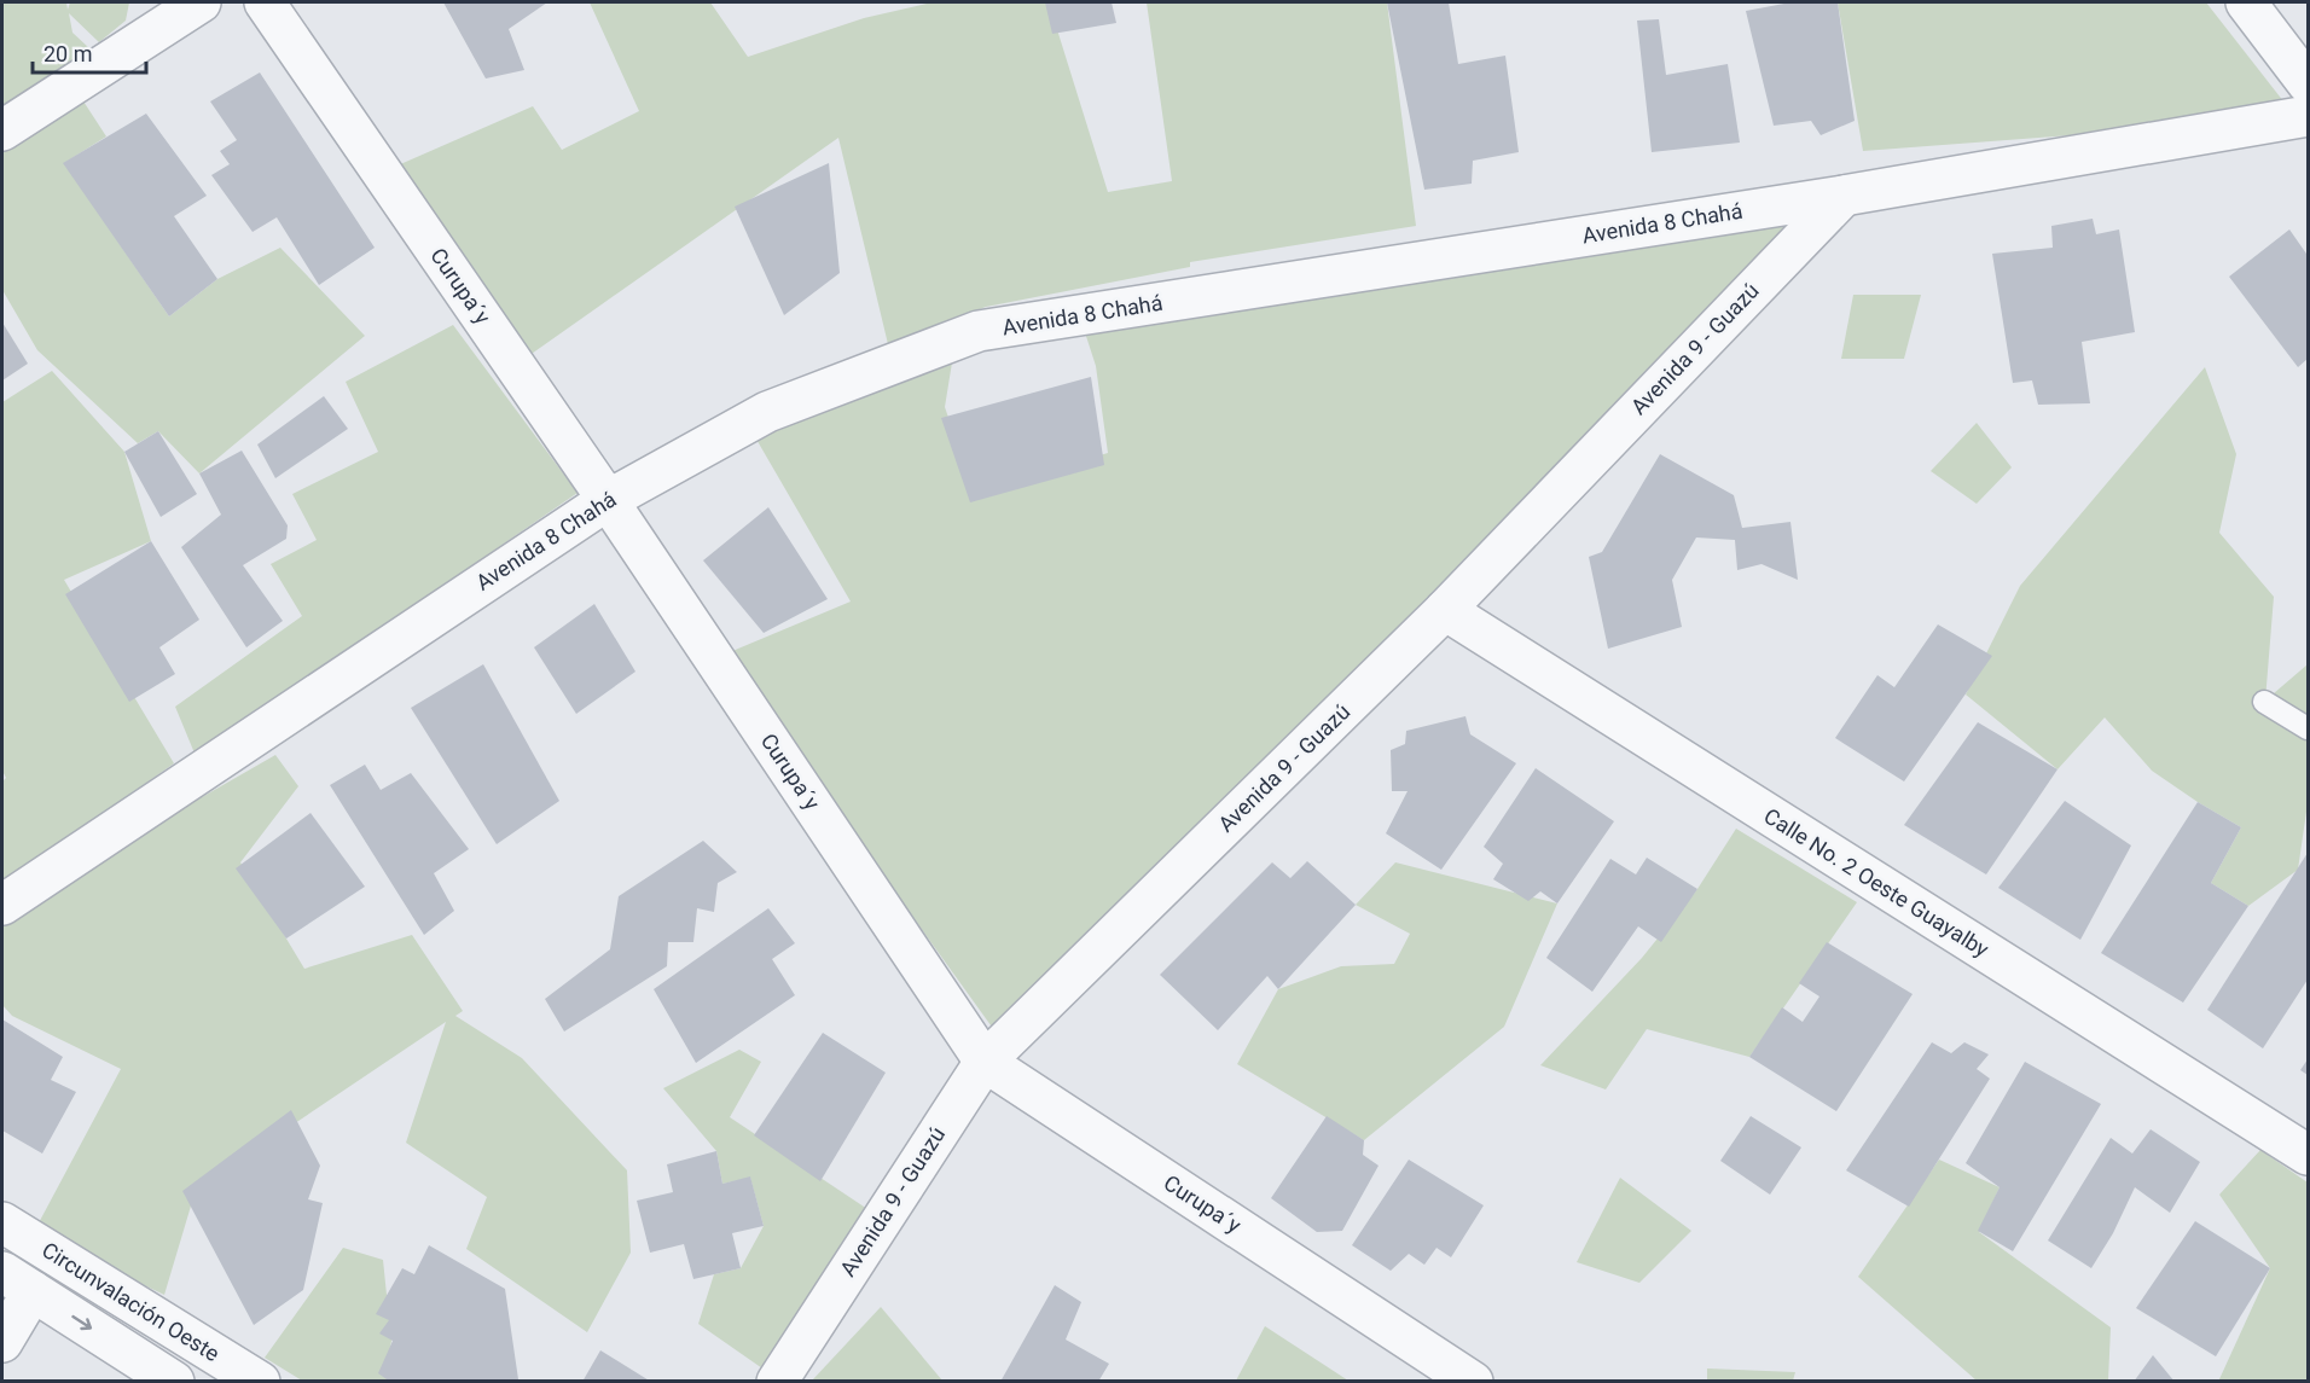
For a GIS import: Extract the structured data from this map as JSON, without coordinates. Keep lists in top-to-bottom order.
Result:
{
  "streets": {
    "street": [
      "Avenida 8 Chahá",
      "Curupa´y",
      "Avenida 9 - Guazú",
      "Calle No. 2 Oeste Guayalby",
      "Circunvalación Oeste"
    ]
  },
  "crossings": [
    ["Avenida 8 Chahá", "Curupa´y"],
    ["Avenida 8 Chahá", "Avenida 9 - Guazú"],
    ["Curupa´y", "Avenida 9 - Guazú"],
    ["Avenida 9 - Guazú", "Calle No. 2 Oeste Guayalby"]
  ],
  "scale_bar": "20 m"
}
